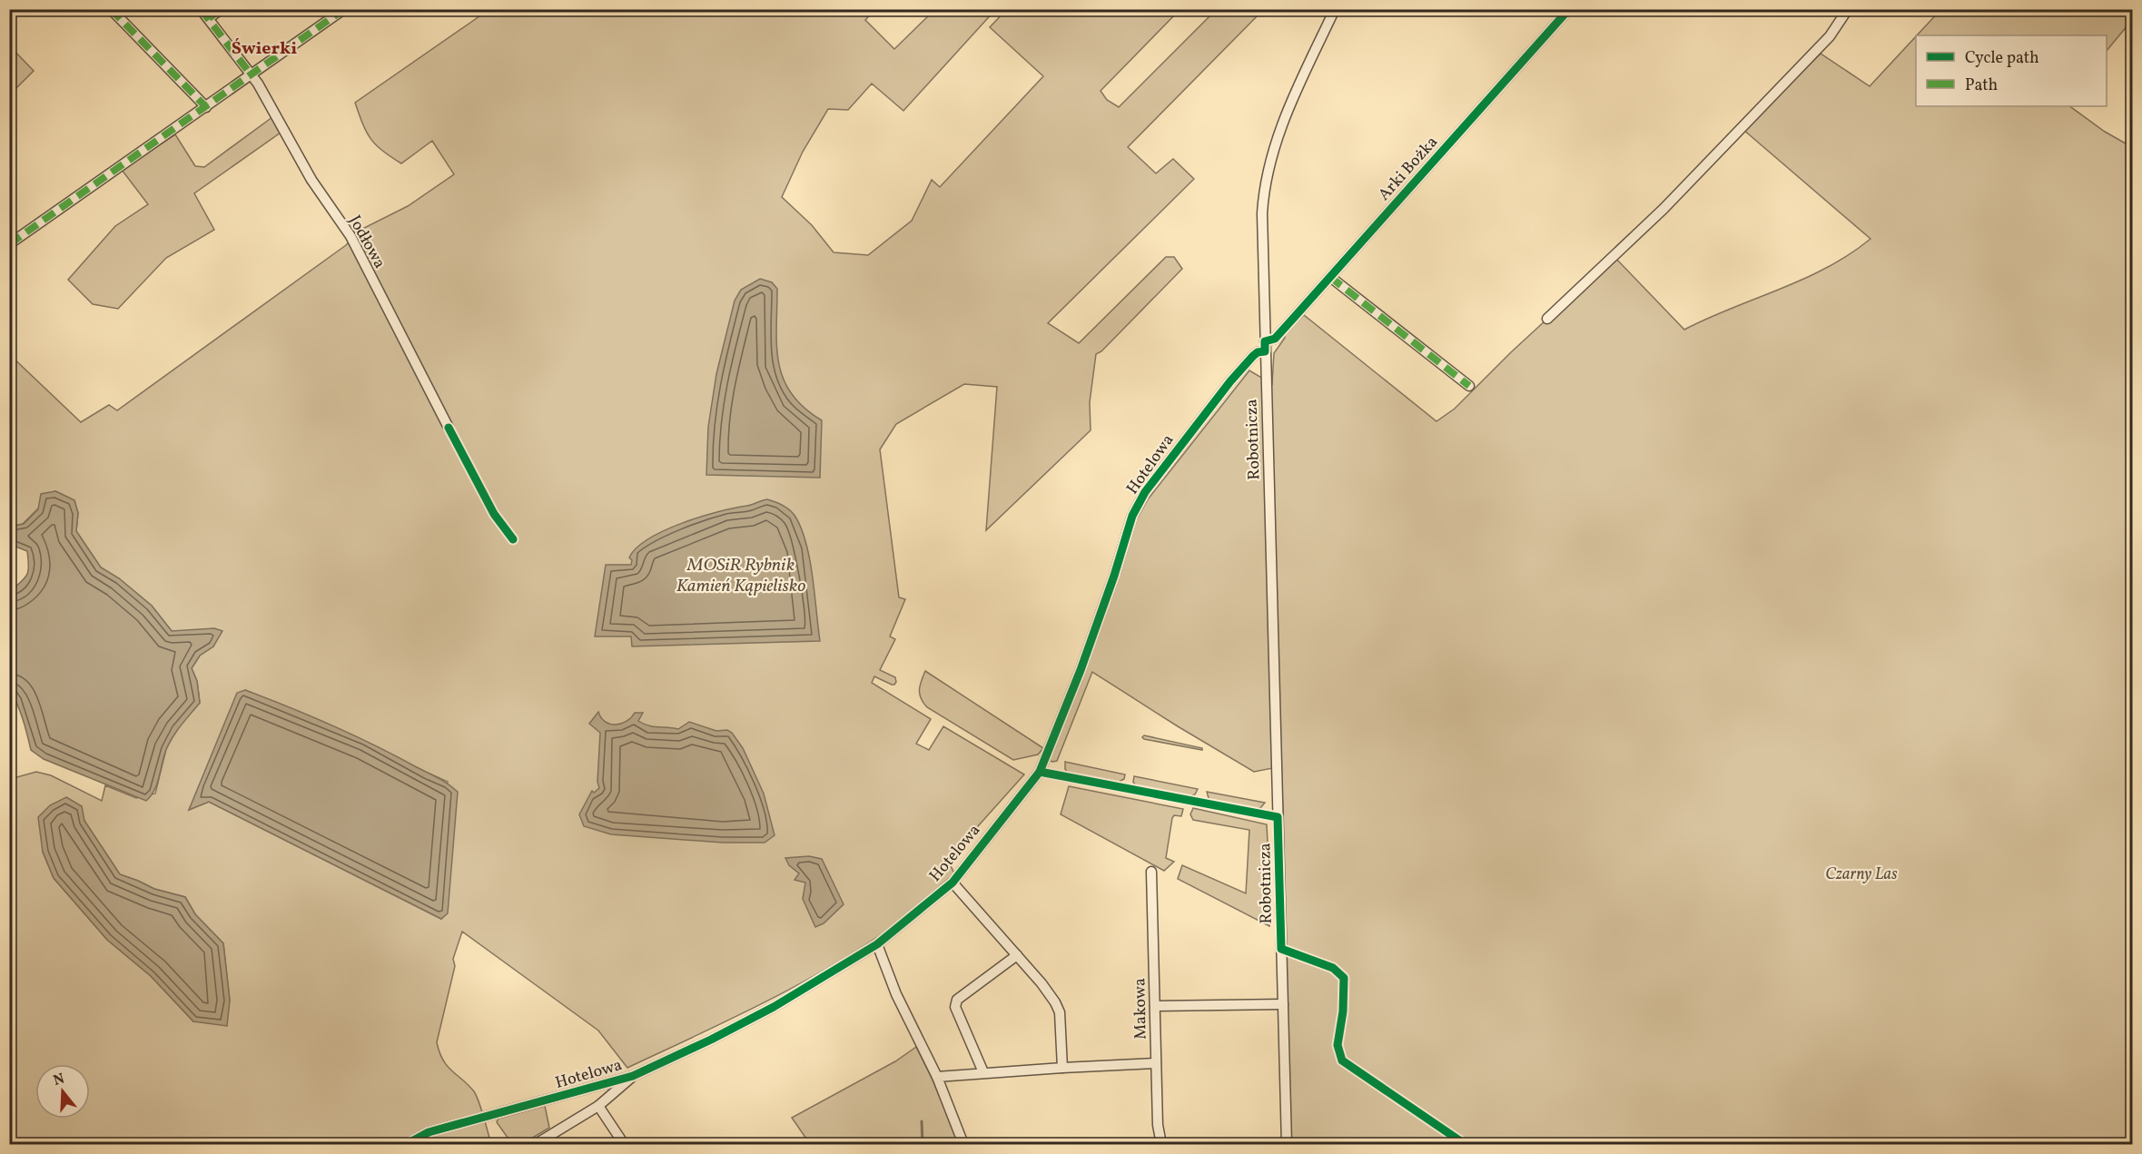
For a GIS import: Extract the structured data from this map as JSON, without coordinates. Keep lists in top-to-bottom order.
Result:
{
  "streets": {
    "street": [
      "Arki Bożka",
      "Jodłowa",
      "Robotnicza",
      "Hotelowa",
      "Makowa"
    ]
  },
  "crossings": [
    ["Arki Bożka", "Robotnicza"],
    ["Arki Bożka", "Hotelowa"],
    ["Robotnicza", "Hotelowa"]
  ],
  "districts": ["Świerki"],
  "water": ["MOSiR Rybnik Kamień Kąpielisko"],
  "parks": ["Czarny Las"],
  "legend": ["Cycle path", "Path"],
  "north": "top"
}
